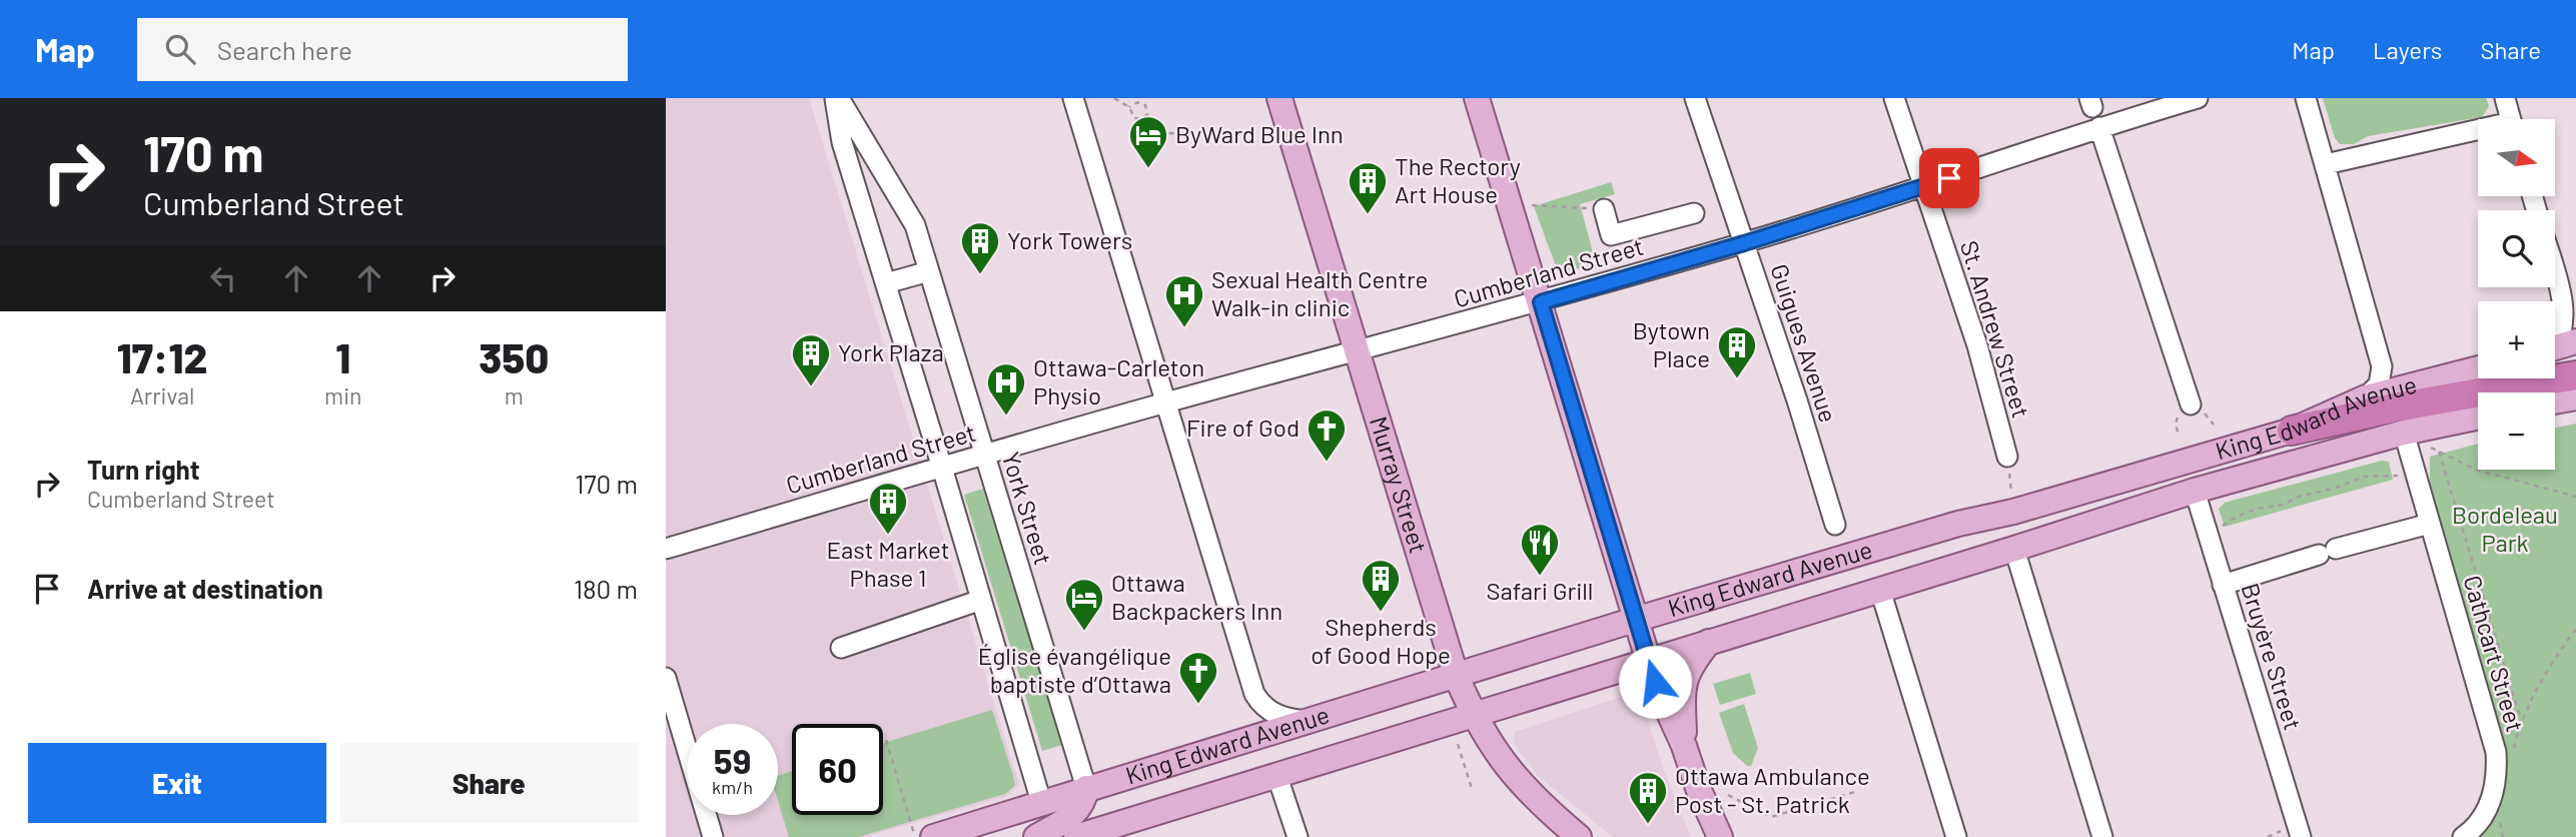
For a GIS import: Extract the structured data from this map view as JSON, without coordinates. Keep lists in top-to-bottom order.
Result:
{
  "streets": {
    "main road": ["King Edward Avenue", "Murray Street"],
    "street": [
      "Cumberland Street",
      "St. Andrew Street",
      "Guigues Avenue",
      "York Street",
      "Cathcart Street",
      "Bruyère Street"
    ]
  },
  "crossings": [
    ["Cumberland Street", "St. Andrew Street"],
    ["Cumberland Street", "Guigues Avenue"],
    ["Cumberland Street", "Murray Street"],
    ["Cumberland Street", "York Street"],
    ["King Edward Avenue", "Murray Street"],
    ["King Edward Avenue", "York Street"],
    ["King Edward Avenue", "Cathcart Street"],
    ["King Edward Avenue", "Bruyère Street"]
  ],
  "parks": ["Bordeleau Park"],
  "places": {
    "hotel": ["ByWard Blue Inn", "Ottawa Backpackers Inn"],
    "building": [
      "The Rectory Art House",
      "York Towers",
      "Bytown Place",
      "York Plaza",
      "East Market Phase 1",
      "Shepherds of Good Hope",
      "Ottawa Ambulance Post - St. Patrick"
    ],
    "hospital": ["Sexual Health Centre Walk-in clinic", "Ottawa-Carleton Physio"],
    "church": ["Fire of God", "Église évangélique baptiste d’Ottawa"],
    "restaurant": ["Safari Grill"]
  },
  "north": "right",
  "page": {
    "header": "Map",
    "search": "Search here",
    "nav": ["Map", "Layers", "Share"],
    "turn": ["170 m", "Cumberland Street"],
    "map_buttons": ["+", "−"],
    "eta": [
      "17:12",
      "Arrival",
      "1",
      "min",
      "350",
      "m"
    ],
    "list": [
      {
        "name": "Turn right",
        "note": "Cumberland Street",
        "value": "170 m"
      },
      {
        "name": "Arrive at destination",
        "value": "180 m"
      }
    ],
    "speed": "59 km/h",
    "limit": "60",
    "buttons": ["Exit", "Share"]
  }
}
